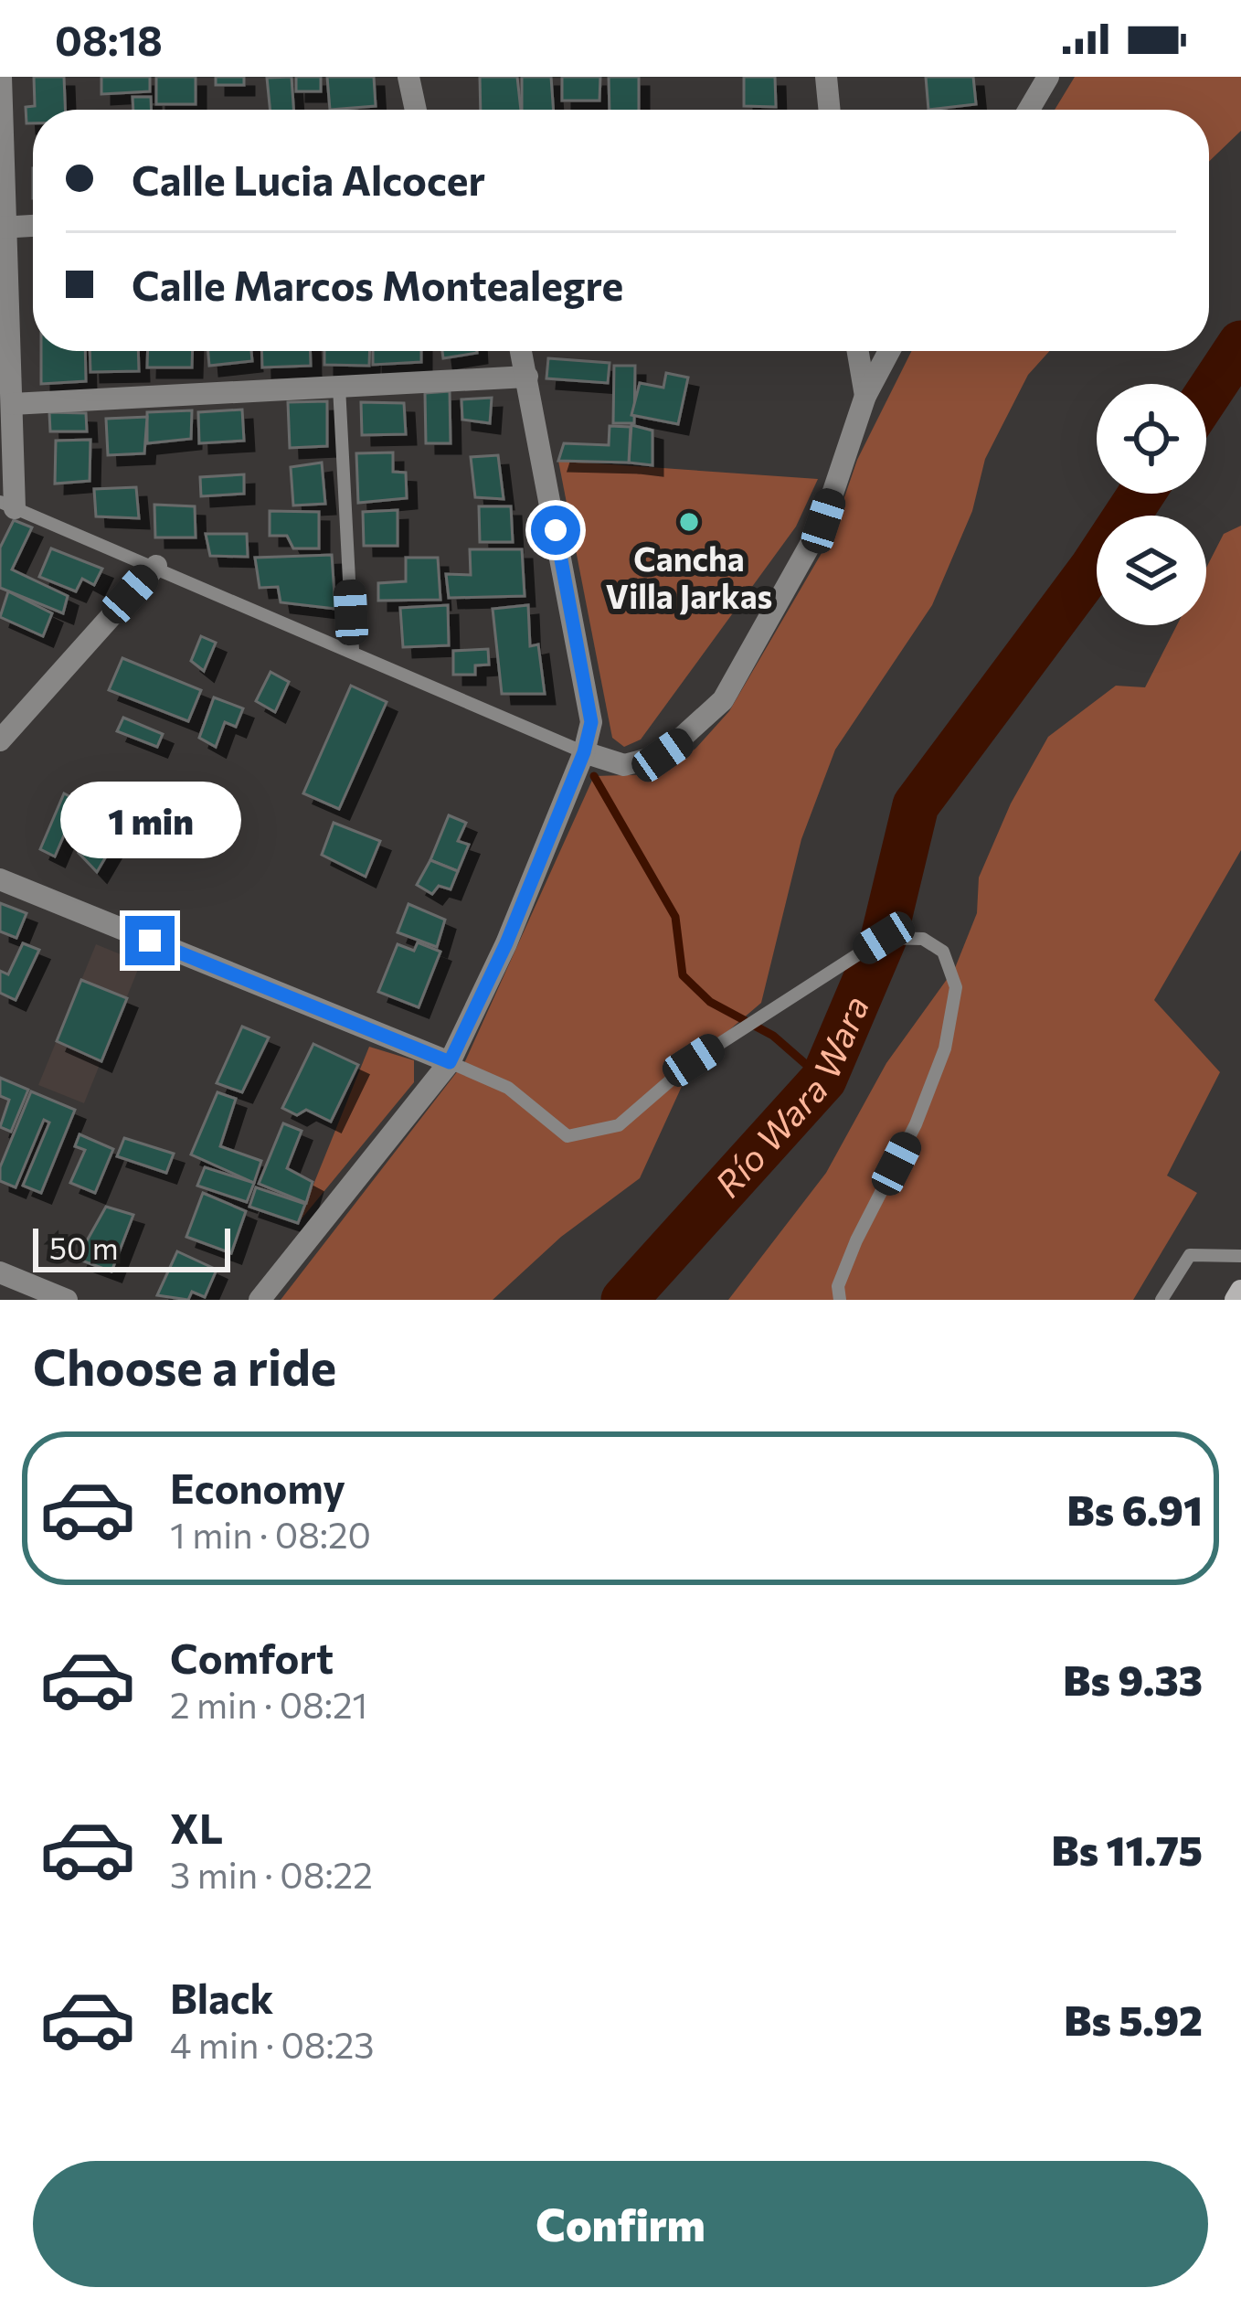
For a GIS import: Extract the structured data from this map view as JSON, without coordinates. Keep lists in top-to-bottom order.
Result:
{
  "water": ["Río Wara Wara"],
  "places": ["Cancha Villa Jarkas"],
  "scale_bar": "50 m",
  "page": {
    "status": "08:18",
    "banner": ["Calle Lucia Alcocer", "Calle Marcos Montealegre"],
    "bubble": "1 min",
    "scale": "50 m",
    "heading": "Choose a ride",
    "list": [
      {
        "name": "Economy",
        "note": "1 min · 08:20",
        "value": "Bs 6.91"
      },
      {
        "name": "Comfort",
        "note": "2 min · 08:21",
        "value": "Bs 9.33"
      },
      {
        "name": "XL",
        "note": "3 min · 08:22",
        "value": "Bs 11.75"
      },
      {
        "name": "Black",
        "note": "4 min · 08:23",
        "value": "Bs 5.92"
      }
    ],
    "buttons": "Confirm"
  }
}
